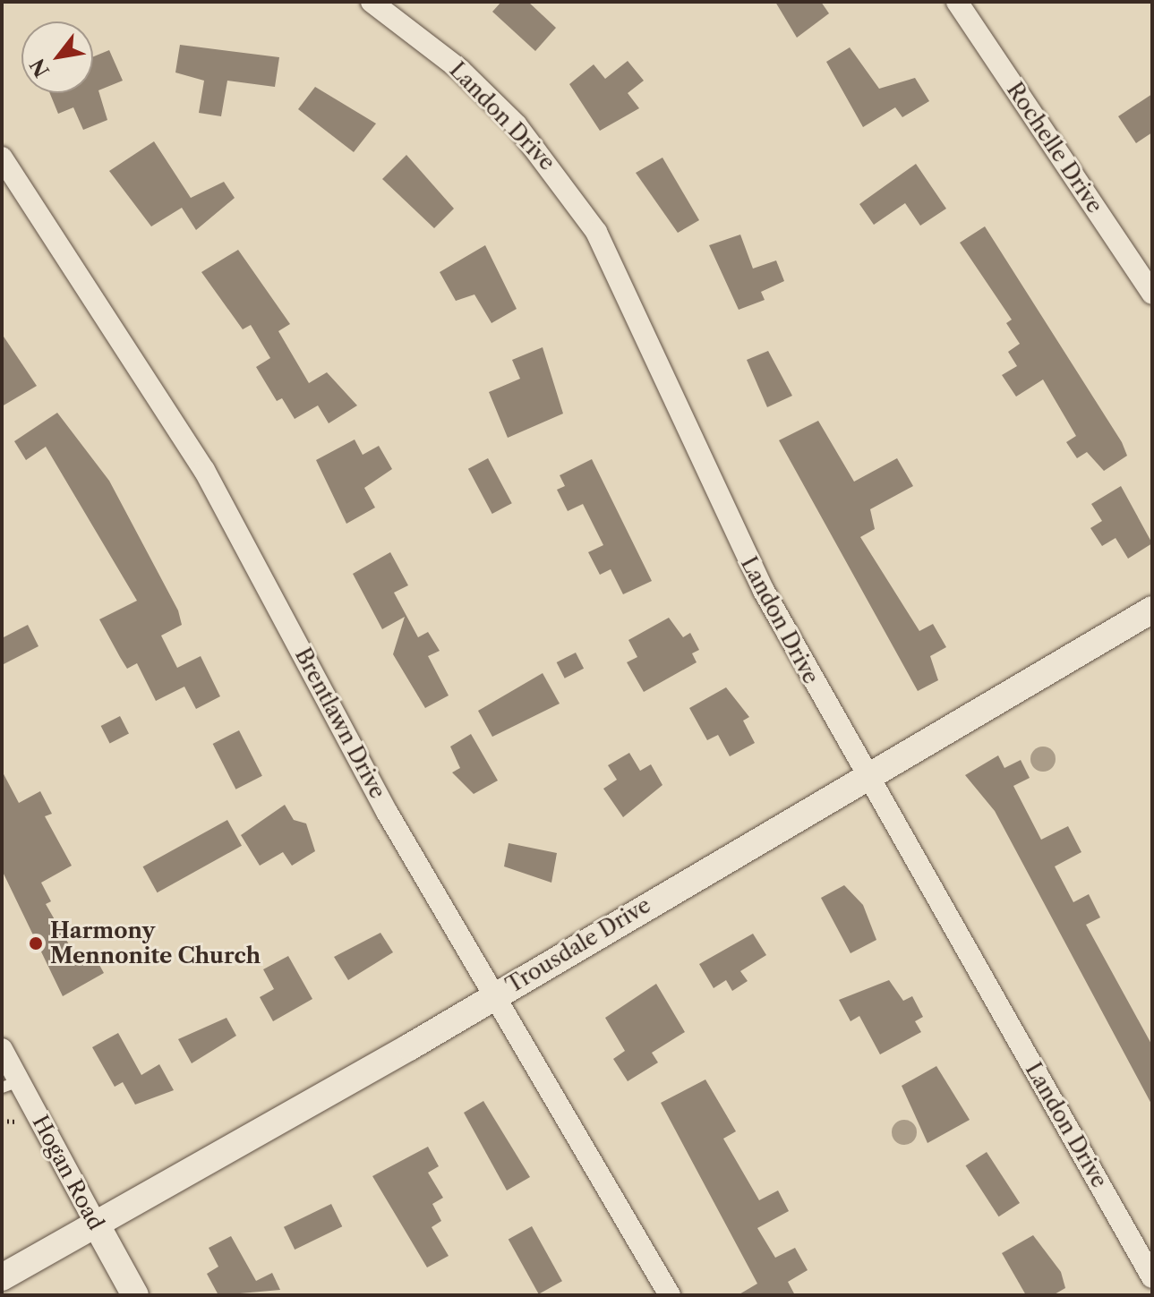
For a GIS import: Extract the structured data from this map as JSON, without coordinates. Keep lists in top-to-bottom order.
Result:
{
  "streets": {
    "street": [
      "Landon Drive",
      "Rochelle Drive",
      "Brentlawn Drive",
      "Trousdale Drive",
      "Hogan Road"
    ]
  },
  "crossings": [
    ["Landon Drive", "Trousdale Drive"],
    ["Brentlawn Drive", "Trousdale Drive"],
    ["Trousdale Drive", "Hogan Road"]
  ],
  "places": ["Harmony Mennonite Church"],
  "north": "bottom left"
}
